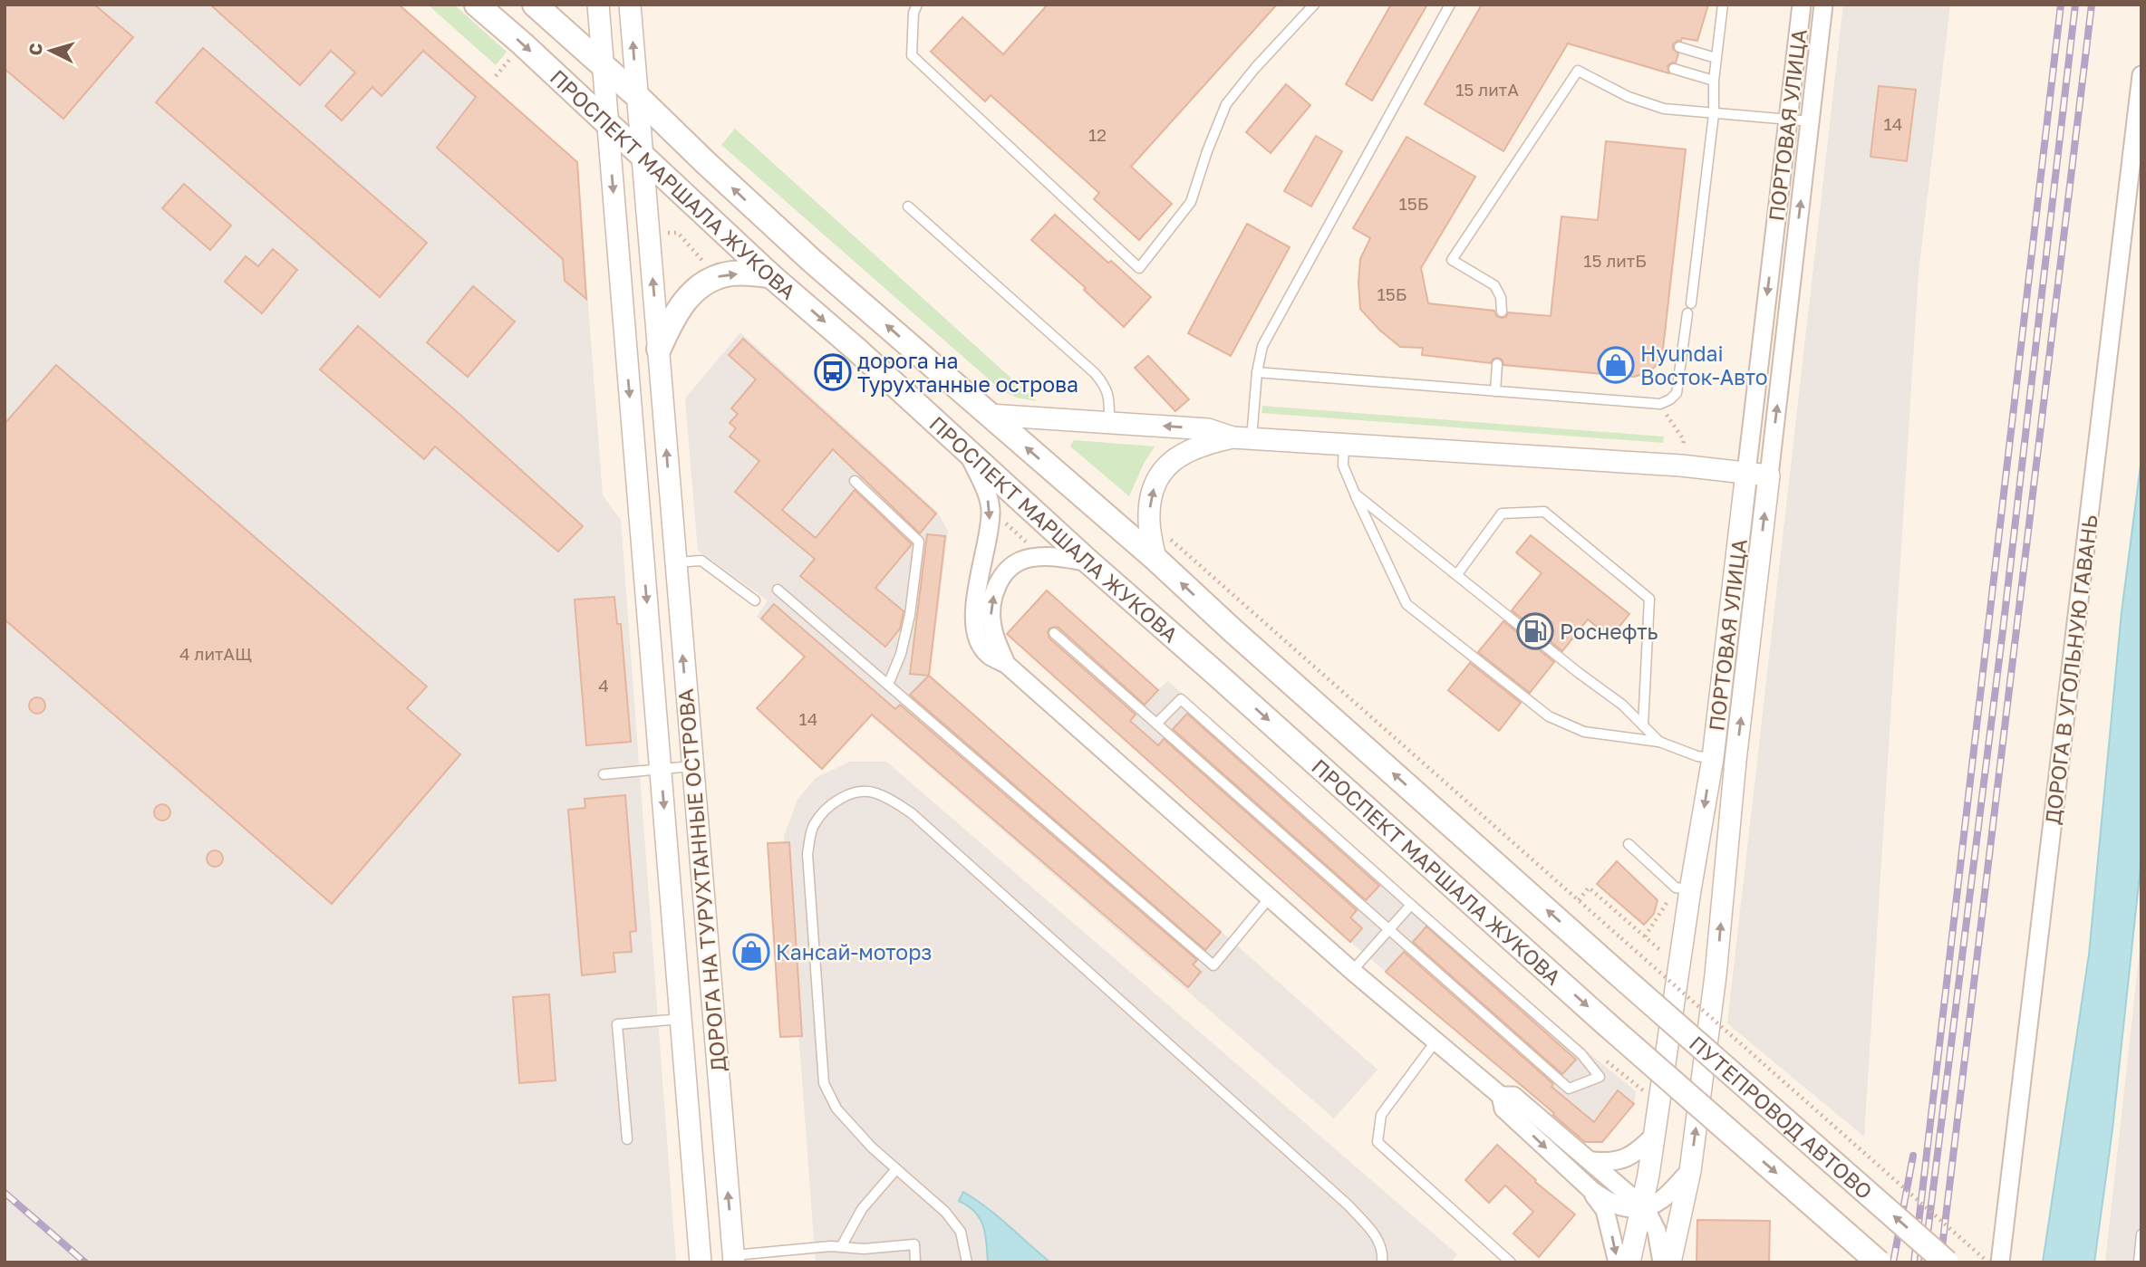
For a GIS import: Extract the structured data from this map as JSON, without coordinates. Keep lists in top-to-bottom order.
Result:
{
  "streets": {
    "main road": ["ПРОСПЕКТ МАРШАЛА ЖУКОВА", "ПУТЕПРОВОД АВТОВО"],
    "street": ["ПОРТОВАЯ УЛИЦА", "ДОРОГА В УГОЛЬНУЮ ГАВАНЬ", "ДОРОГА НА ТУРУХТАННЫЕ ОСТРОВА"]
  },
  "crossings": [
    ["ПРОСПЕКТ МАРШАЛА ЖУКОВА", "ДОРОГА НА ТУРУХТАННЫЕ ОСТРОВА"],
    ["ПРОСПЕКТ МАРШАЛА ЖУКОВА", "ПУТЕПРОВОД АВТОВО"]
  ],
  "one_way": ["ПУТЕПРОВОД АВТОВО"],
  "places": {
    "shop": ["Hyundai Восток-Авто", "Кансай-моторз"],
    "bus stop": ["дорога на Турухтанные острова"],
    "fuel station": ["Роснефть"]
  },
  "house_numbers": [
    "15 литА",
    "14",
    "12",
    "15Б",
    "15 литБ",
    "15Б",
    "4 литАЩ",
    "4",
    "14"
  ],
  "north": "left"
}
